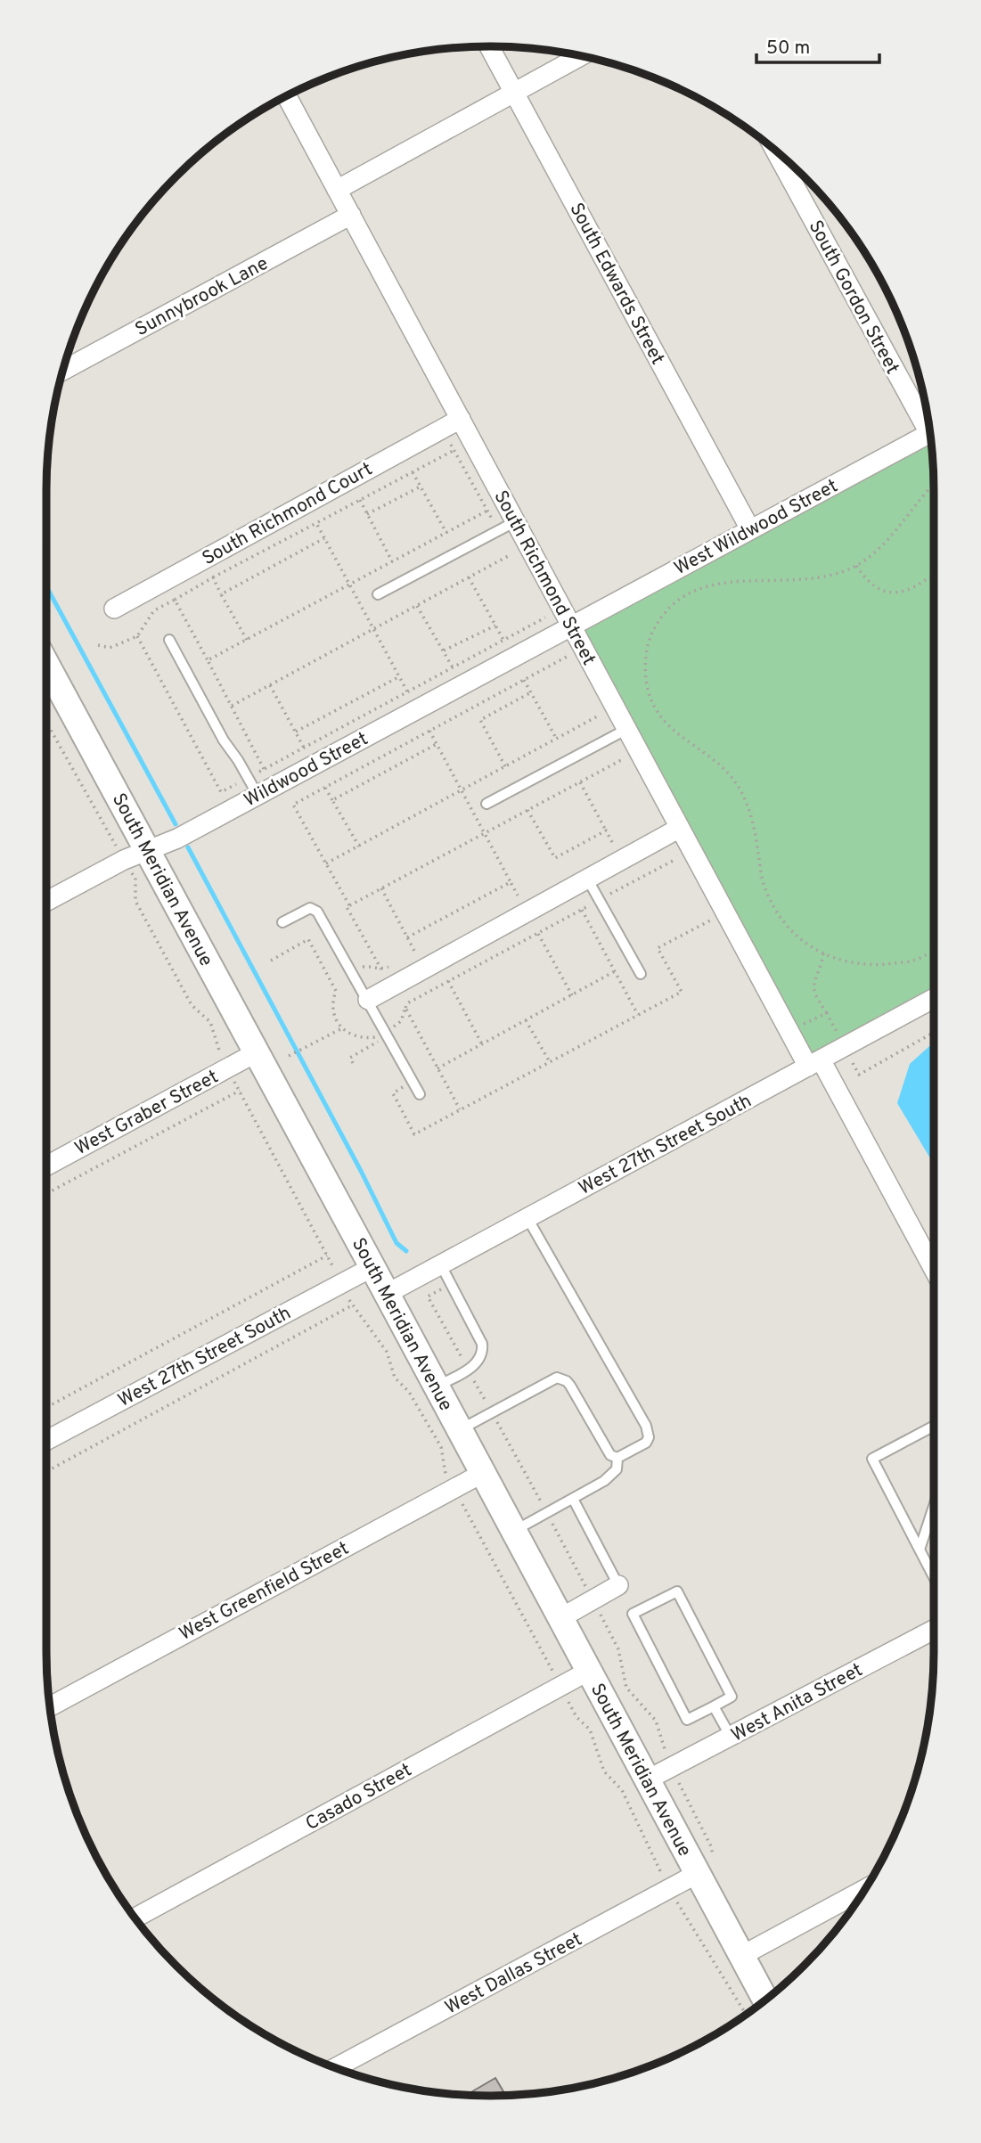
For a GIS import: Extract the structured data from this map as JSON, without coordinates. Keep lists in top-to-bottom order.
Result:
{
  "streets": {
    "main road": ["South Meridian Avenue"],
    "street": [
      "South Edwards Street",
      "Sunnybrook Lane",
      "South Gordon Street",
      "South Richmond Court",
      "West Wildwood Street",
      "South Richmond Street",
      "Wildwood Street",
      "West Graber Street",
      "West 27th Street South",
      "West Greenfield Street",
      "West Anita Street",
      "Casado Street",
      "West Dallas Street"
    ]
  },
  "crossings": [
    ["South Edwards Street", "West Wildwood Street"],
    ["Sunnybrook Lane", "South Richmond Street"],
    ["South Richmond Court", "South Richmond Street"],
    ["West Wildwood Street", "South Richmond Street"],
    ["West Wildwood Street", "Wildwood Street"],
    ["South Richmond Street", "Wildwood Street"],
    ["South Richmond Street", "West 27th Street South"],
    ["Wildwood Street", "South Meridian Avenue"],
    ["South Meridian Avenue", "West Graber Street"],
    ["South Meridian Avenue", "West 27th Street South"],
    ["South Meridian Avenue", "West Greenfield Street"],
    ["South Meridian Avenue", "West Anita Street"],
    ["South Meridian Avenue", "Casado Street"],
    ["South Meridian Avenue", "West Dallas Street"]
  ],
  "scale_bar": "50 m"
}
